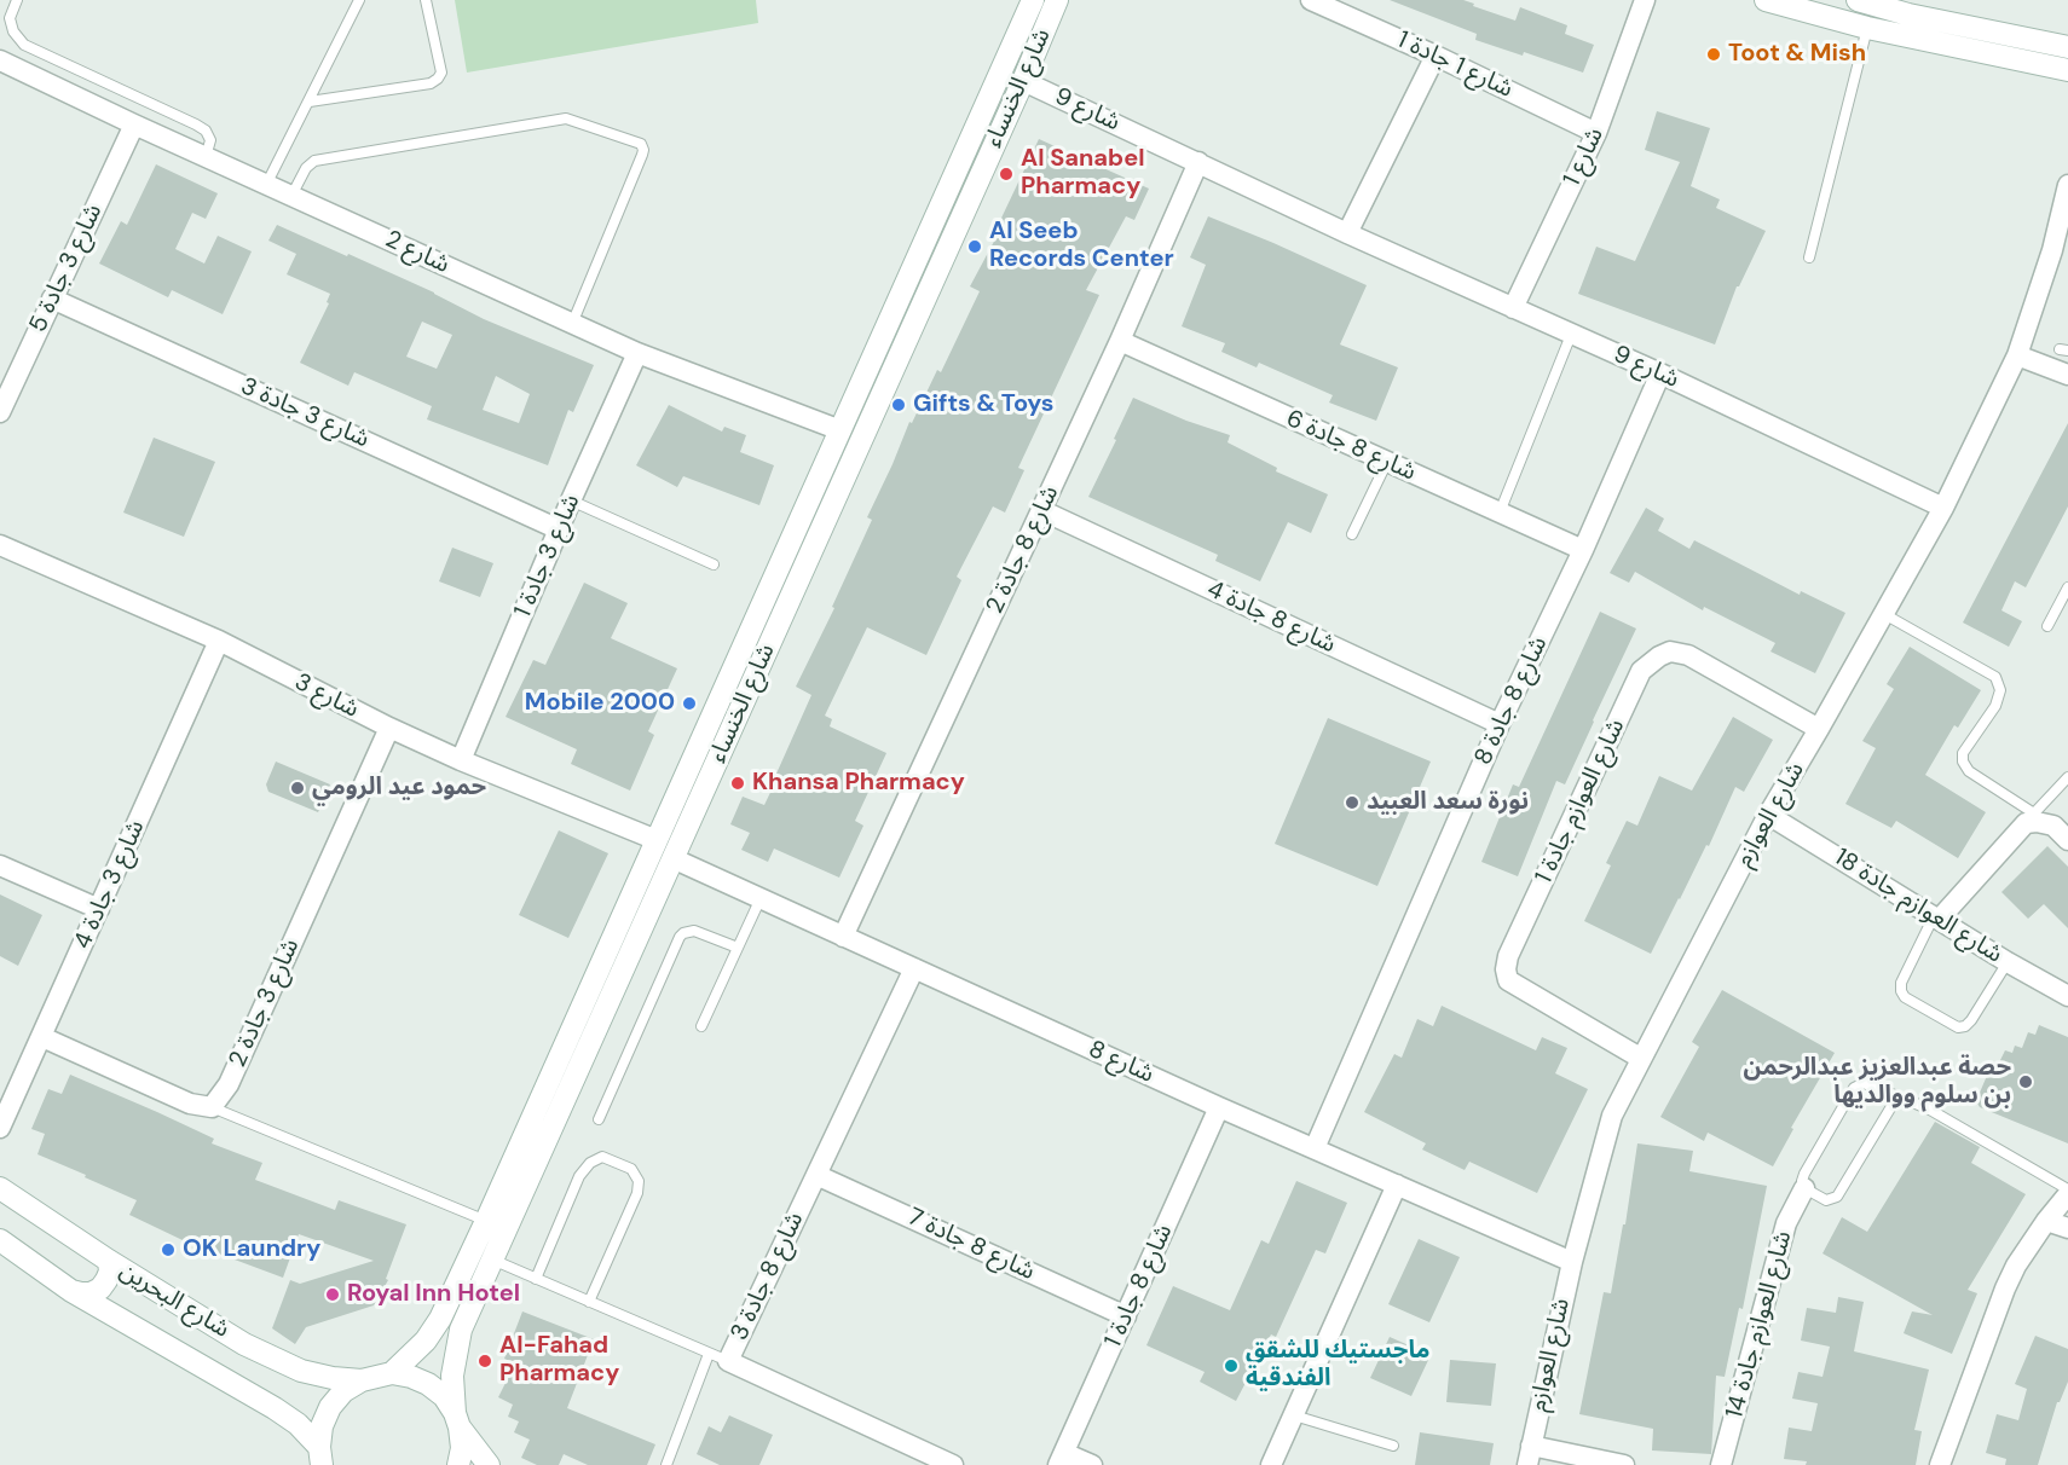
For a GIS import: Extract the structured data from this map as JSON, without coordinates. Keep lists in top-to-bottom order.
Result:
{
  "streets": {
    "street": [
      "شارع 1 جادة 1",
      "شارع الخنساء",
      "شارع 9",
      "شارع 1",
      "شارع 2",
      "شارع 3 جادة 5",
      "شارع 3 جادة 3",
      "شارع 8 جادة 6",
      "شارع 8 جادة 2",
      "شارع 3 جادة 1",
      "شارع 8 جادة 4",
      "شارع 3",
      "شارع 8 جادة 8",
      "شارع العوازم جادة 1",
      "شارع العوازم",
      "شارع 3 جادة 4",
      "شارع العوازم جادة 18",
      "شارع 3 جادة 2",
      "شارع 8",
      "شارع 8 جادة 7",
      "شارع 8 جادة 3",
      "شارع 8 جادة 1",
      "شارع البحرين",
      "شارع العوازم جادة 14"
    ]
  },
  "crossings": [
    ["شارع 1 جادة 1", "شارع 1"],
    ["شارع الخنساء", "شارع 9"],
    ["شارع الخنساء", "شارع 2"],
    ["شارع الخنساء", "شارع 3"],
    ["شارع الخنساء", "شارع 8"],
    ["شارع 9", "شارع 1"],
    ["شارع 9", "شارع 8 جادة 2"],
    ["شارع 9", "شارع 8 جادة 8"],
    ["شارع 9", "شارع العوازم"],
    ["شارع 2", "شارع 3 جادة 5"],
    ["شارع 2", "شارع 3 جادة 1"],
    ["شارع 3 جادة 5", "شارع 3 جادة 3"],
    ["شارع 3 جادة 3", "شارع 3 جادة 1"],
    ["شارع 8 جادة 6", "شارع 8 جادة 2"],
    ["شارع 8 جادة 6", "شارع 8 جادة 8"],
    ["شارع 8 جادة 2", "شارع 8 جادة 4"],
    ["شارع 8 جادة 2", "شارع 8"],
    ["شارع 3 جادة 1", "شارع 3"],
    ["شارع 8 جادة 4", "شارع 8 جادة 8"],
    ["شارع 3", "شارع 3 جادة 4"],
    ["شارع 3", "شارع 3 جادة 2"],
    ["شارع 8 جادة 8", "شارع 8"],
    ["شارع العوازم جادة 1", "شارع العوازم"],
    ["شارع العوازم", "شارع العوازم جادة 18"],
    ["شارع العوازم", "شارع 8"],
    ["شارع 8", "شارع 8 جادة 3"],
    ["شارع 8", "شارع 8 جادة 1"],
    ["شارع 8 جادة 7", "شارع 8 جادة 3"],
    ["شارع 8 جادة 7", "شارع 8 جادة 1"]
  ],
  "places": [
    "Toot & Mish",
    "Al Sanabel Pharmacy",
    "Al Seeb Records Center",
    "Gifts & Toys",
    "Mobile 2000",
    "Khansa Pharmacy",
    "حمود عيد الرومي",
    "نورة سعد العبيد",
    "حصة عبدالعزيز عبدالرحمن بن سلوم ووالديها",
    "OK Laundry",
    "Royal Inn Hotel",
    "Al-Fahad Pharmacy",
    "ماجستيك للشقق الفندقية"
  ]
}
